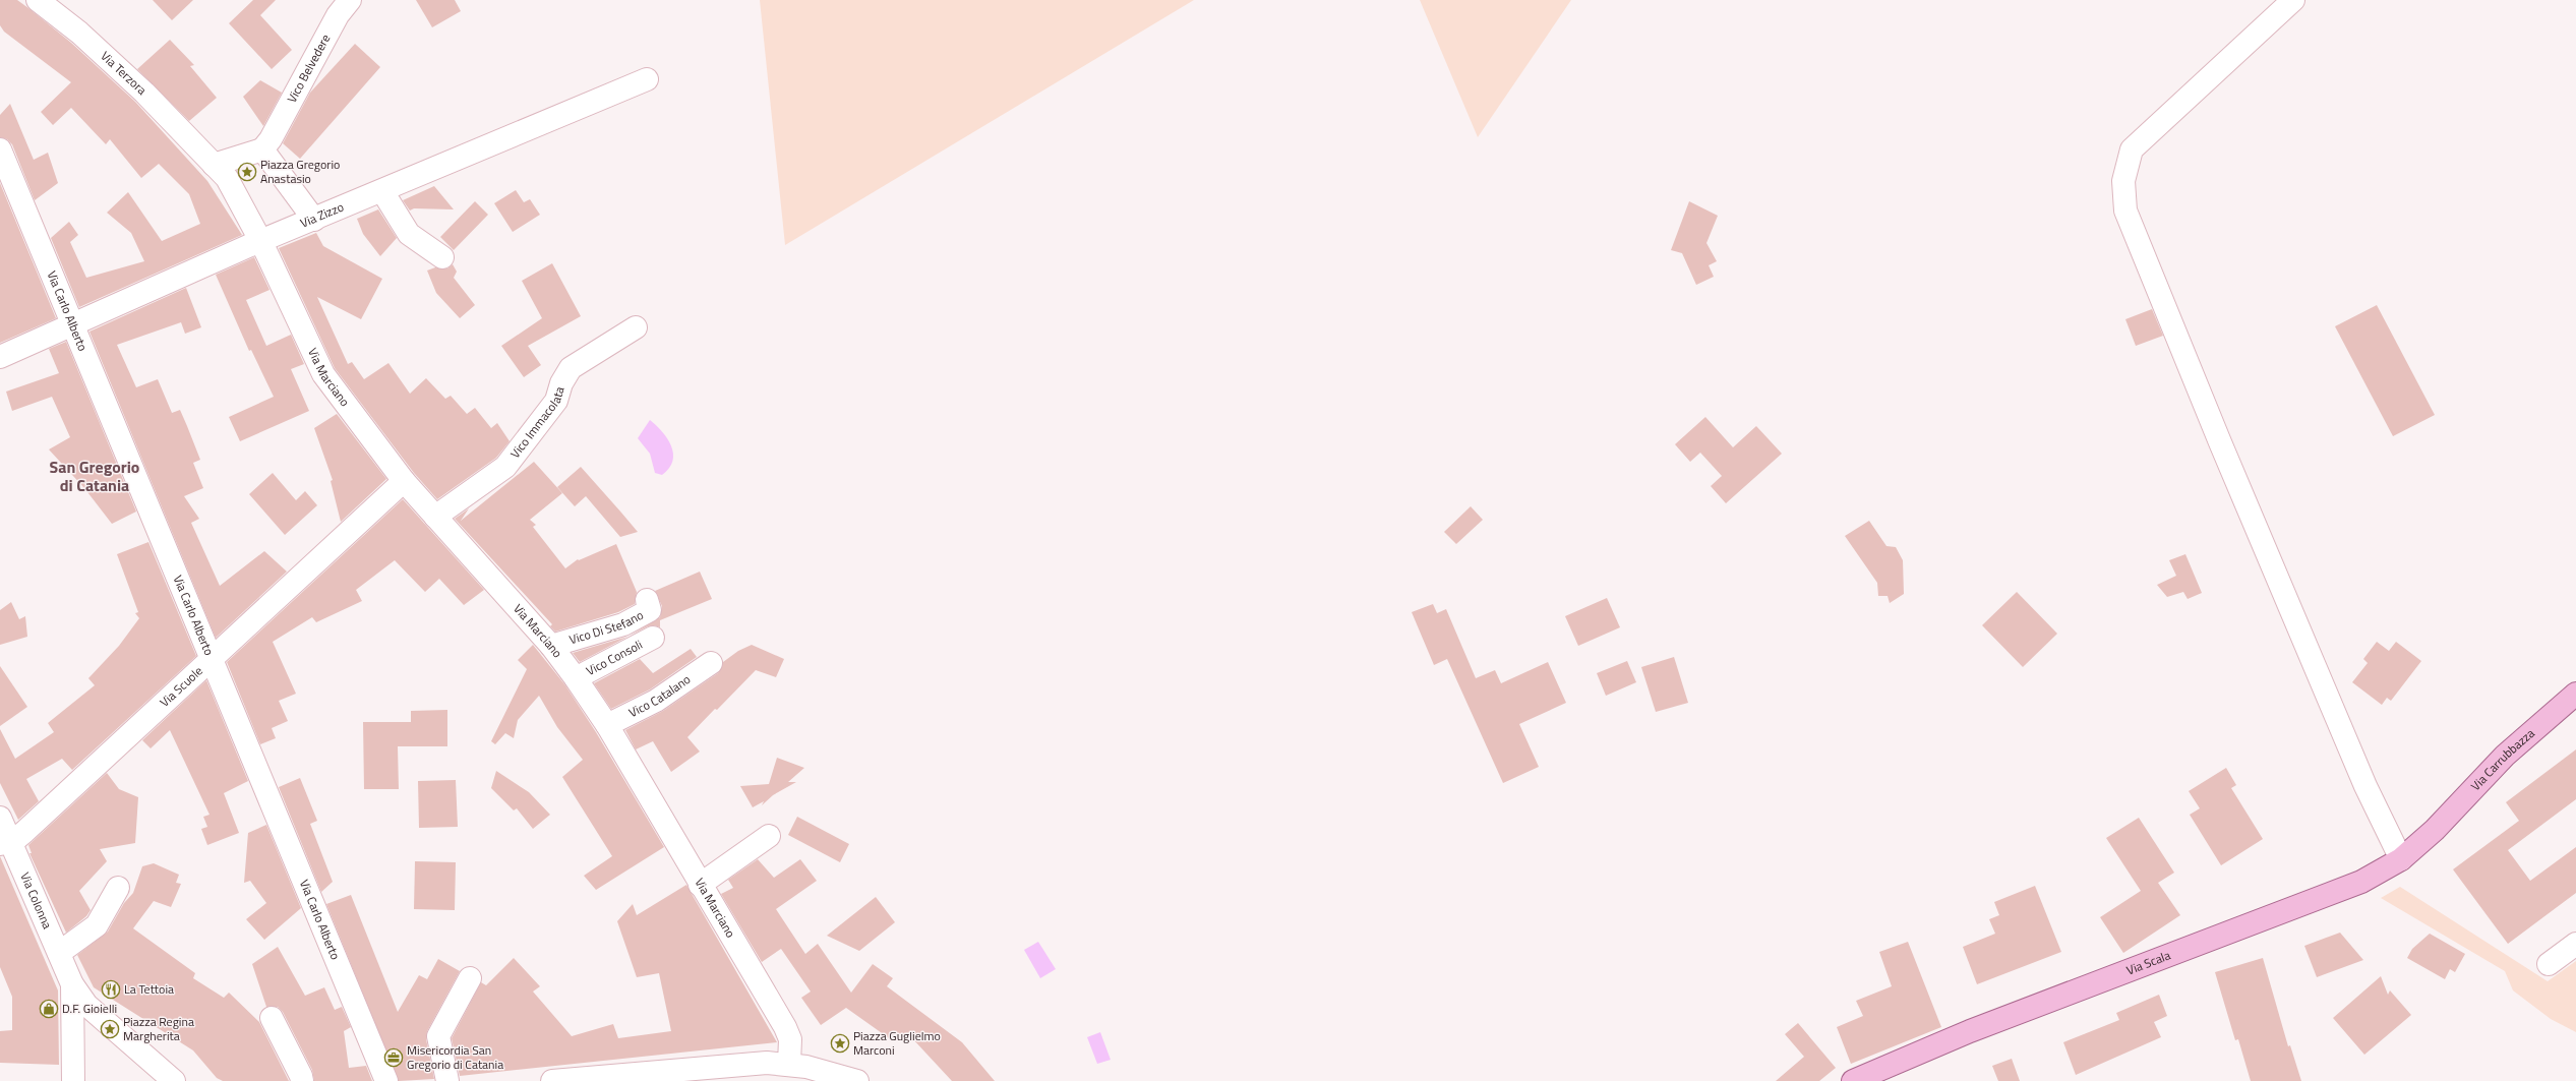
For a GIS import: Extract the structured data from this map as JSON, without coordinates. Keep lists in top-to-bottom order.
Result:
{
  "streets": {
    "main road": ["Via Carrubbazza", "Via Scala"],
    "street": [
      "Vico Belvedere",
      "Via Terzora",
      "Via Zizzo",
      "Via Carlo Alberto",
      "Via Marciano",
      "Vico Immacolata",
      "Vico Di Stefano",
      "Vico Consoli",
      "Via Scuole",
      "Vico Catalano",
      "Via Colonna"
    ]
  },
  "crossings": [
    ["Via Terzora", "Via Zizzo"],
    ["Via Terzora", "Via Marciano"],
    ["Via Zizzo", "Via Carlo Alberto"],
    ["Via Zizzo", "Via Marciano"],
    ["Via Carlo Alberto", "Via Scuole"],
    ["Via Marciano", "Vico Immacolata"],
    ["Via Marciano", "Vico Di Stefano"],
    ["Via Marciano", "Vico Consoli"],
    ["Via Marciano", "Via Scuole"],
    ["Via Marciano", "Vico Catalano"],
    ["Via Scuole", "Via Colonna"],
    ["Via Carrubbazza", "Via Scala"]
  ],
  "districts": ["San Gregorio di Catania"],
  "places": {
    "place": ["Piazza Gregorio Anastasio", "Piazza Regina Margherita", "Piazza Guglielmo Marconi"],
    "restaurant": ["La Tettoia"],
    "shop": ["D.F. Gioielli"],
    "office": ["Misericordia San Gregorio di Catania"]
  }
}
